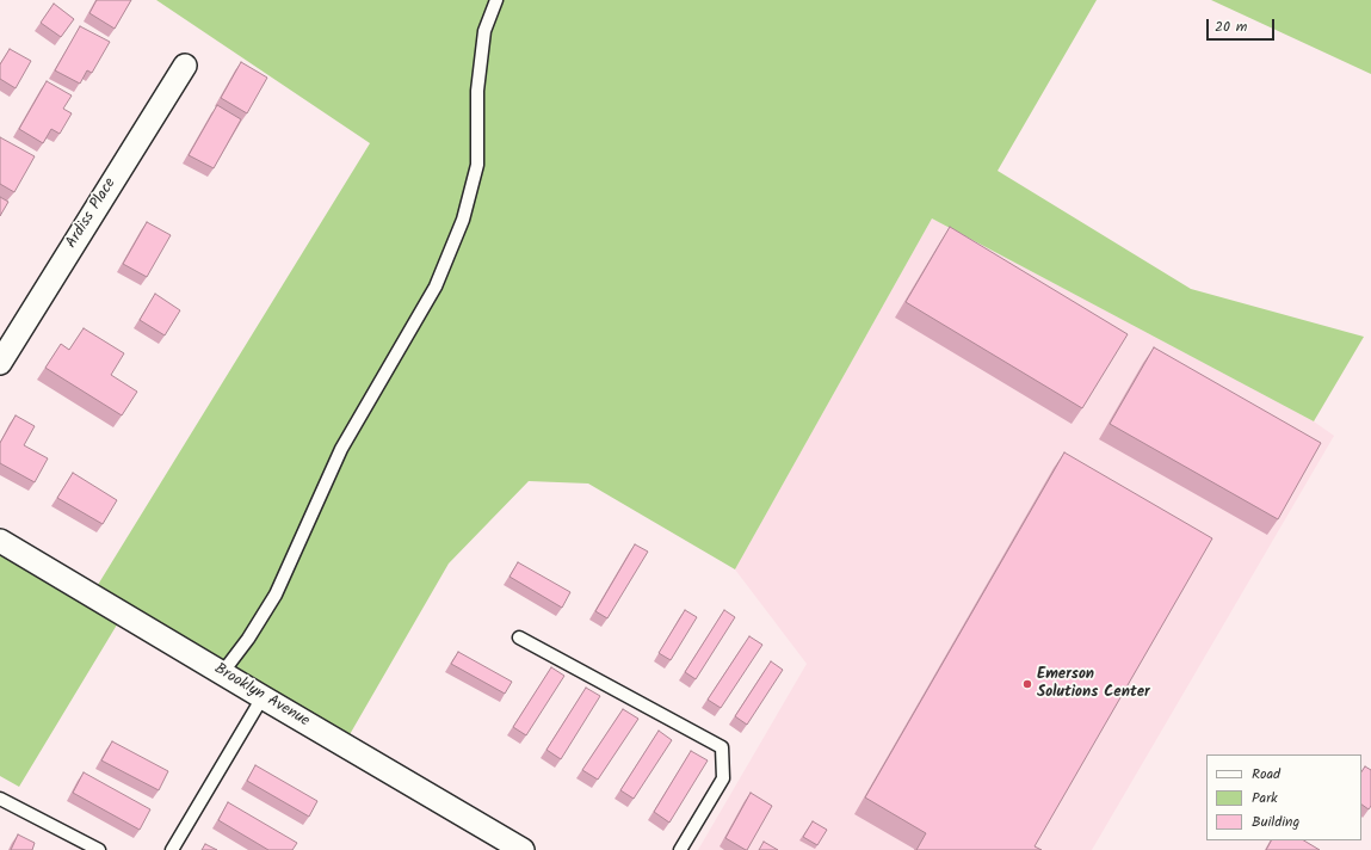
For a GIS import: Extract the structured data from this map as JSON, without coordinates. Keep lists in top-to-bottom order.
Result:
{
  "streets": {
    "street": ["Ardiss Place", "Brooklyn Avenue"]
  },
  "places": ["Emerson Solutions Center"],
  "legend": ["Road", "Park", "Building"],
  "scale_bar": "20 m"
}
